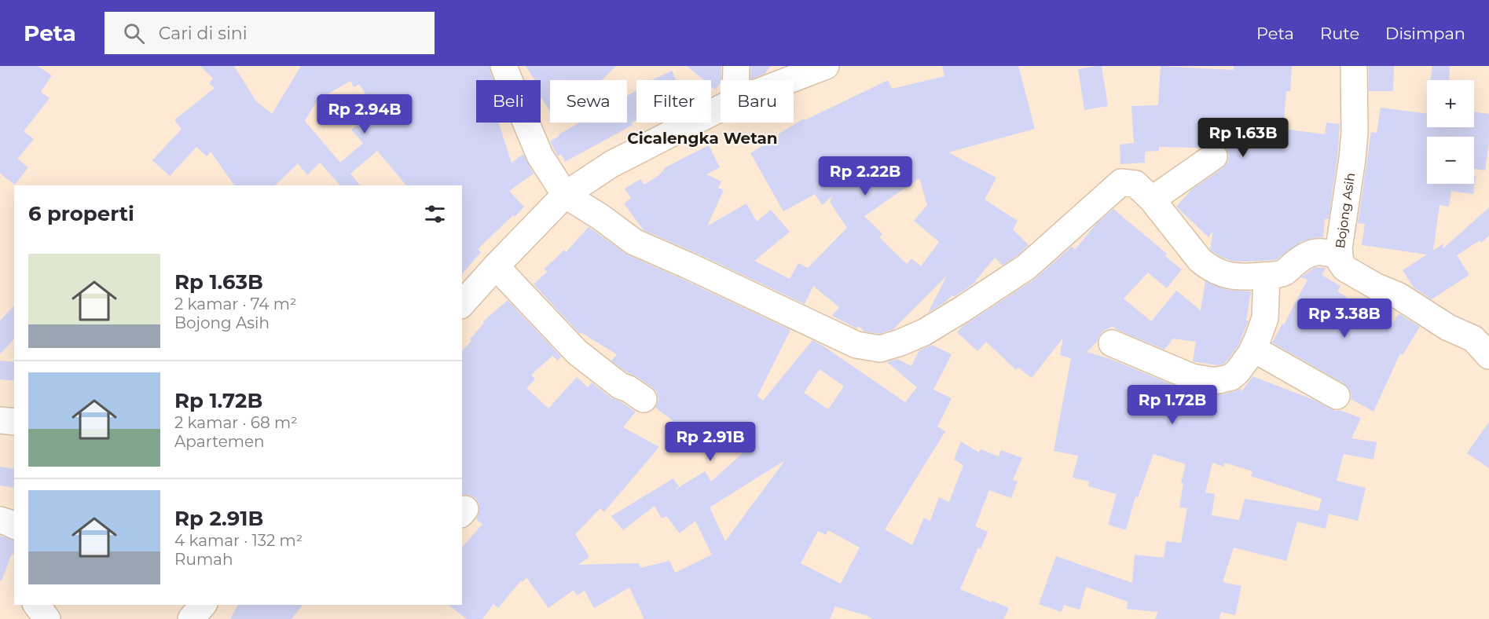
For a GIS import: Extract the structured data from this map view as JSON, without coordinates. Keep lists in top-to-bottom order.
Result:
{
  "streets": {
    "street": ["Bojong Asih"]
  },
  "districts": ["Cicalengka Wetan"],
  "page": {
    "header": "Peta",
    "search": "Cari di sini",
    "nav": ["Peta", "Rute", "Disimpan"],
    "map_buttons": ["+", "−"],
    "chip": [
      "Beli",
      "Sewa",
      "Filter",
      "Baru"
    ],
    "price": [
      "Rp 2.94B",
      "Rp 1.63B",
      "Rp 2.22B",
      "Rp 3.38B",
      "Rp 1.72B",
      "Rp 2.91B"
    ],
    "heading": "6 properti",
    "list": [
      {
        "name": "Rp 1.63B",
        "note": "2 kamar · 74 m² · Bojong Asih"
      },
      {
        "name": "Rp 1.72B",
        "note": "2 kamar · 68 m² · Apartemen"
      },
      {
        "name": "Rp 2.91B",
        "note": "4 kamar · 132 m² · Rumah"
      }
    ]
  }
}
